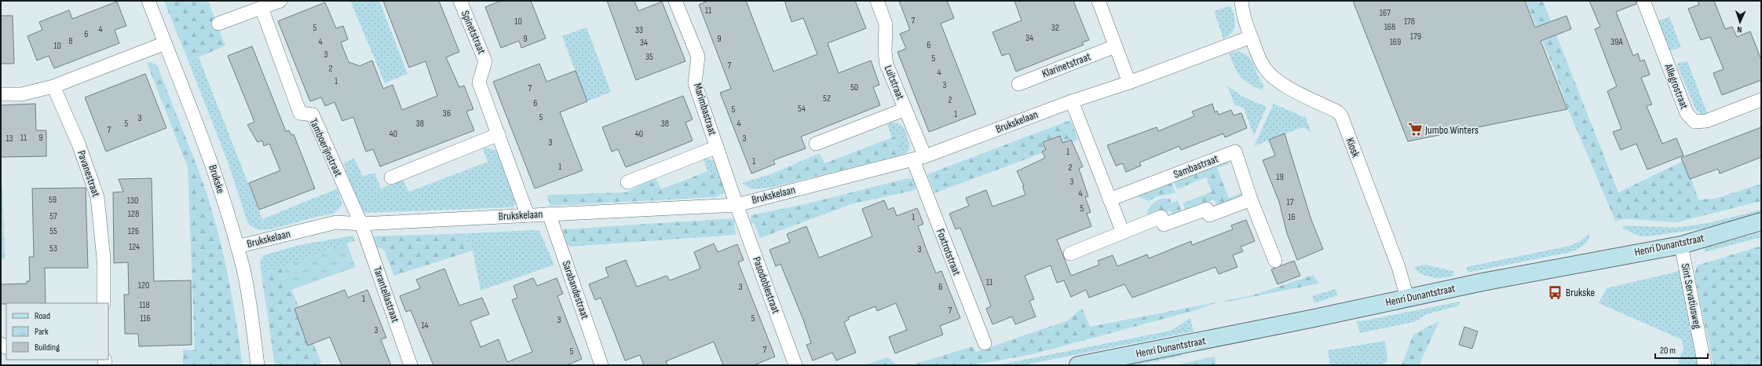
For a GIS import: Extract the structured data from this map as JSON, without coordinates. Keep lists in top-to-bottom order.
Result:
{
  "streets": {
    "street": [
      "Spinetstraat",
      "Klarinetstraat",
      "Luitstraat",
      "Allegrostraat",
      "Marimbastraat",
      "Brukskelaan",
      "Tamboerijnstraat",
      "Kiosk",
      "Sambastraat",
      "Pavanestraat",
      "Brukske",
      "Henri Dunantstraat",
      "Foxtrotstraat",
      "Pasodoblestraat",
      "Sarabandestraat",
      "Tarantellastraat",
      "Sint Servatiusweg"
    ]
  },
  "crossings": [
    ["Spinetstraat", "Brukskelaan"],
    ["Luitstraat", "Brukskelaan"],
    ["Luitstraat", "Foxtrotstraat"],
    ["Marimbastraat", "Brukskelaan"],
    ["Marimbastraat", "Pasodoblestraat"],
    ["Brukskelaan", "Tamboerijnstraat"],
    ["Brukskelaan", "Kiosk"],
    ["Brukskelaan", "Brukske"],
    ["Brukskelaan", "Foxtrotstraat"],
    ["Brukskelaan", "Pasodoblestraat"],
    ["Brukskelaan", "Sarabandestraat"],
    ["Brukskelaan", "Tarantellastraat"],
    ["Tamboerijnstraat", "Tarantellastraat"],
    ["Kiosk", "Henri Dunantstraat"],
    ["Henri Dunantstraat", "Sint Servatiusweg"]
  ],
  "places": {
    "supermarket": ["Jumbo Winters"],
    "bus stop": ["Brukske"]
  },
  "house_numbers": [
    "11",
    "167",
    "7",
    "10",
    "178",
    "168",
    "5",
    "32",
    "4",
    "33",
    "6",
    "179",
    "34",
    "9",
    "9",
    "8",
    "4",
    "169",
    "39A",
    "34",
    "6",
    "10",
    "3",
    "35",
    "5",
    "7",
    "2",
    "4",
    "1",
    "3",
    "50",
    "7",
    "52",
    "2",
    "6",
    "54",
    "5",
    "36",
    "1",
    "5",
    "3",
    "5",
    "38",
    "38",
    "4",
    "7",
    "40",
    "40",
    "11",
    "9",
    "13",
    "3",
    "3",
    "1",
    "1",
    "1",
    "2",
    "19",
    "3",
    "4",
    "59",
    "130",
    "17",
    "5",
    "128",
    "57",
    "1",
    "16",
    "55",
    "126",
    "124",
    "53",
    "3",
    "11",
    "120",
    "3",
    "6",
    "1",
    "118",
    "7",
    "116",
    "5",
    "3",
    "14",
    "3",
    "7",
    "5"
  ],
  "legend": ["Road", "Park", "Building"],
  "scale_bar": "20 m",
  "north": "bottom"
}
